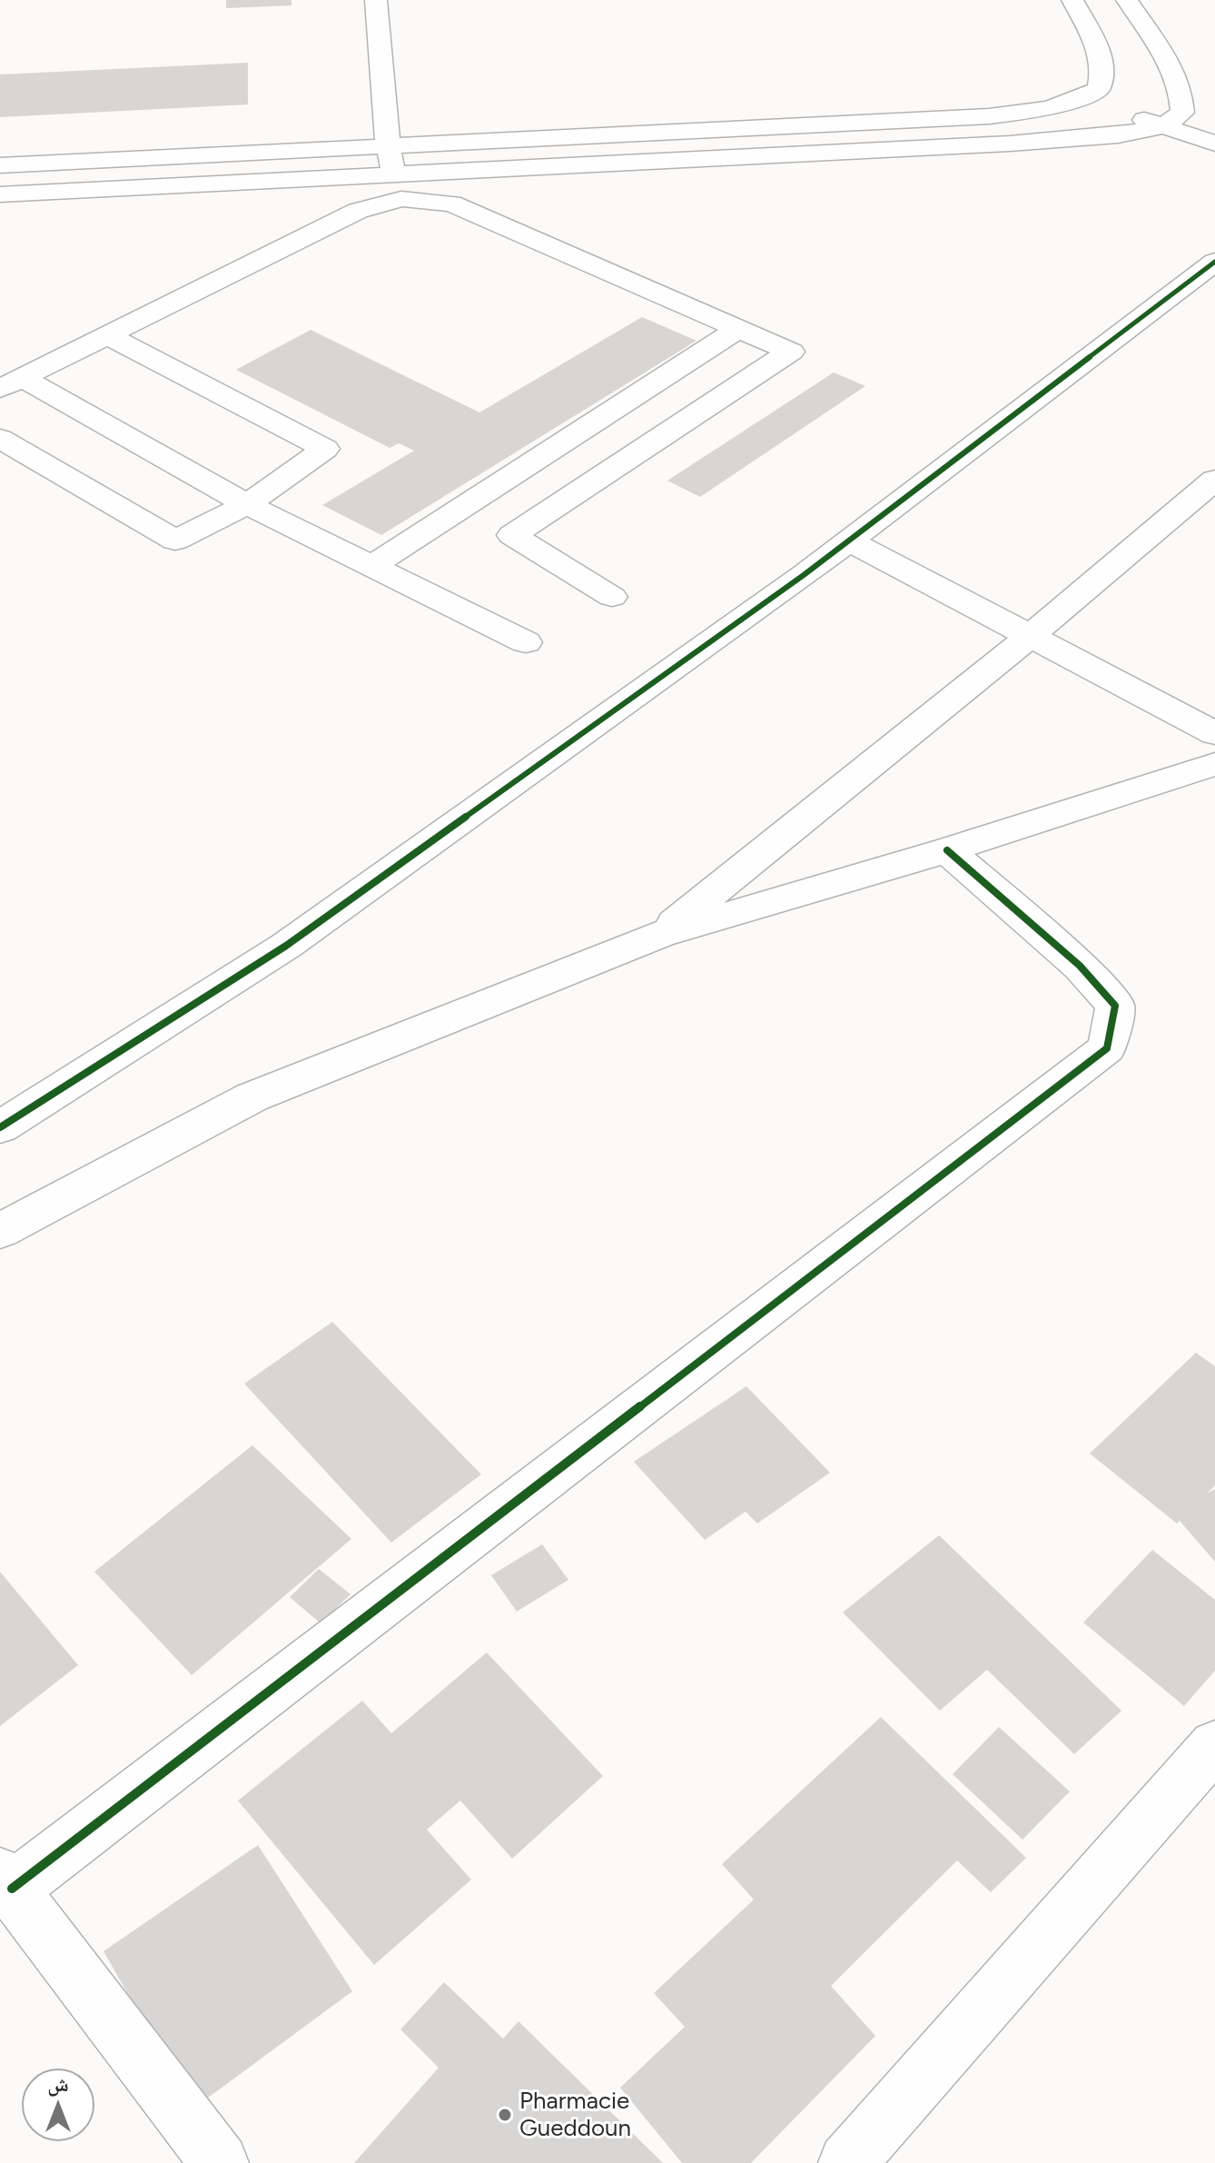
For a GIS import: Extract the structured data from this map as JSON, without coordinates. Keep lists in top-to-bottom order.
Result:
{
  "places": ["Pharmacie Gueddoun"],
  "north": "top"
}
